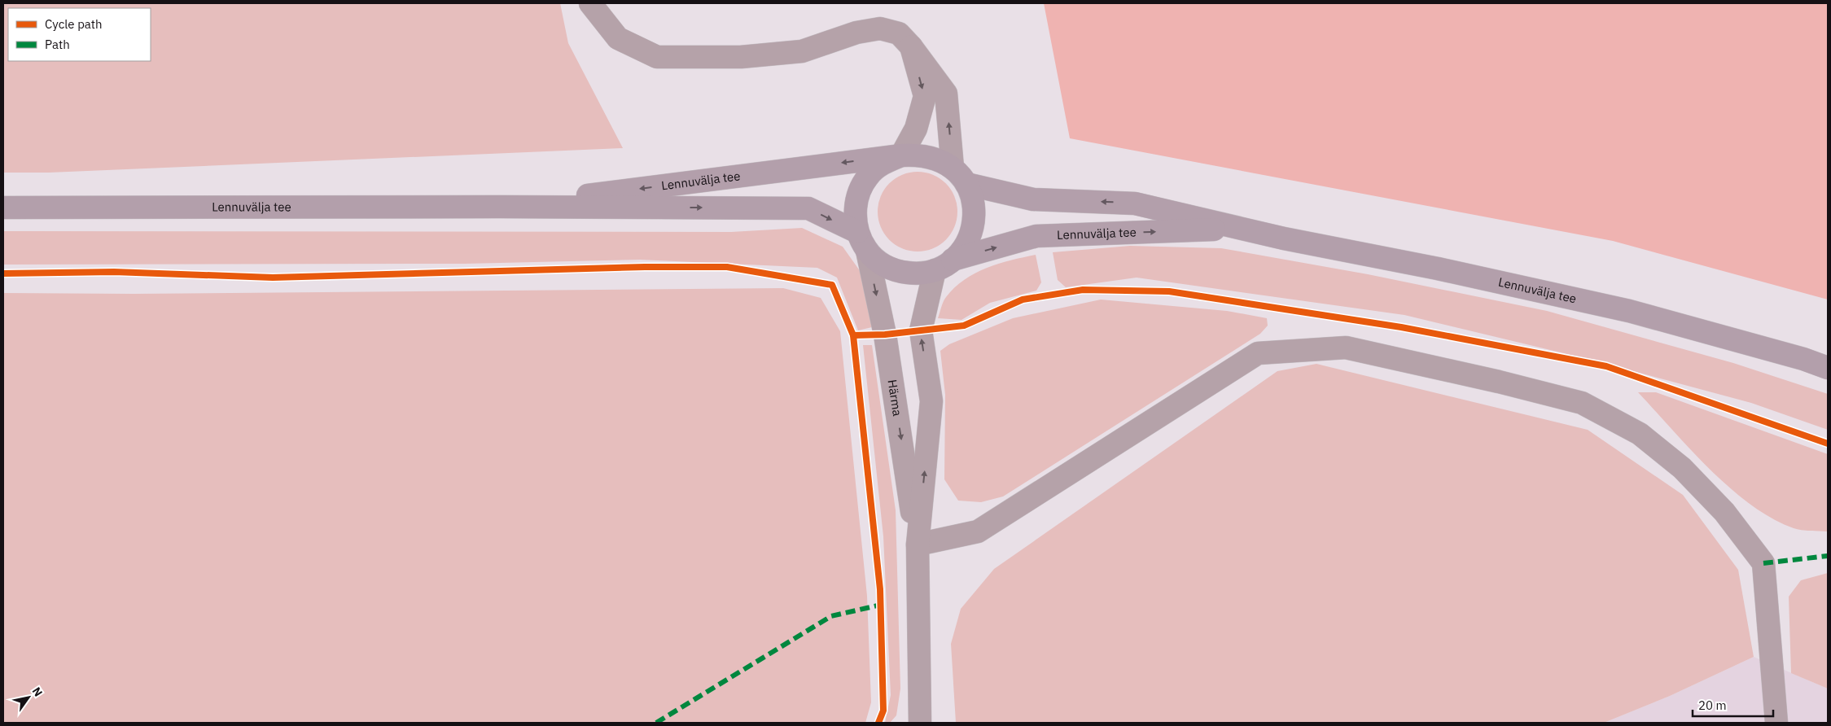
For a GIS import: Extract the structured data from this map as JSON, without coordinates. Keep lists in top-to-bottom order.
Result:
{
  "streets": {
    "main road": ["Lennuvälja tee"],
    "street": ["Härma"]
  },
  "crossings": [
    ["Lennuvälja tee", "Härma"]
  ],
  "legend": ["Cycle path", "Path"],
  "scale_bar": "20 m",
  "north": "top right"
}
